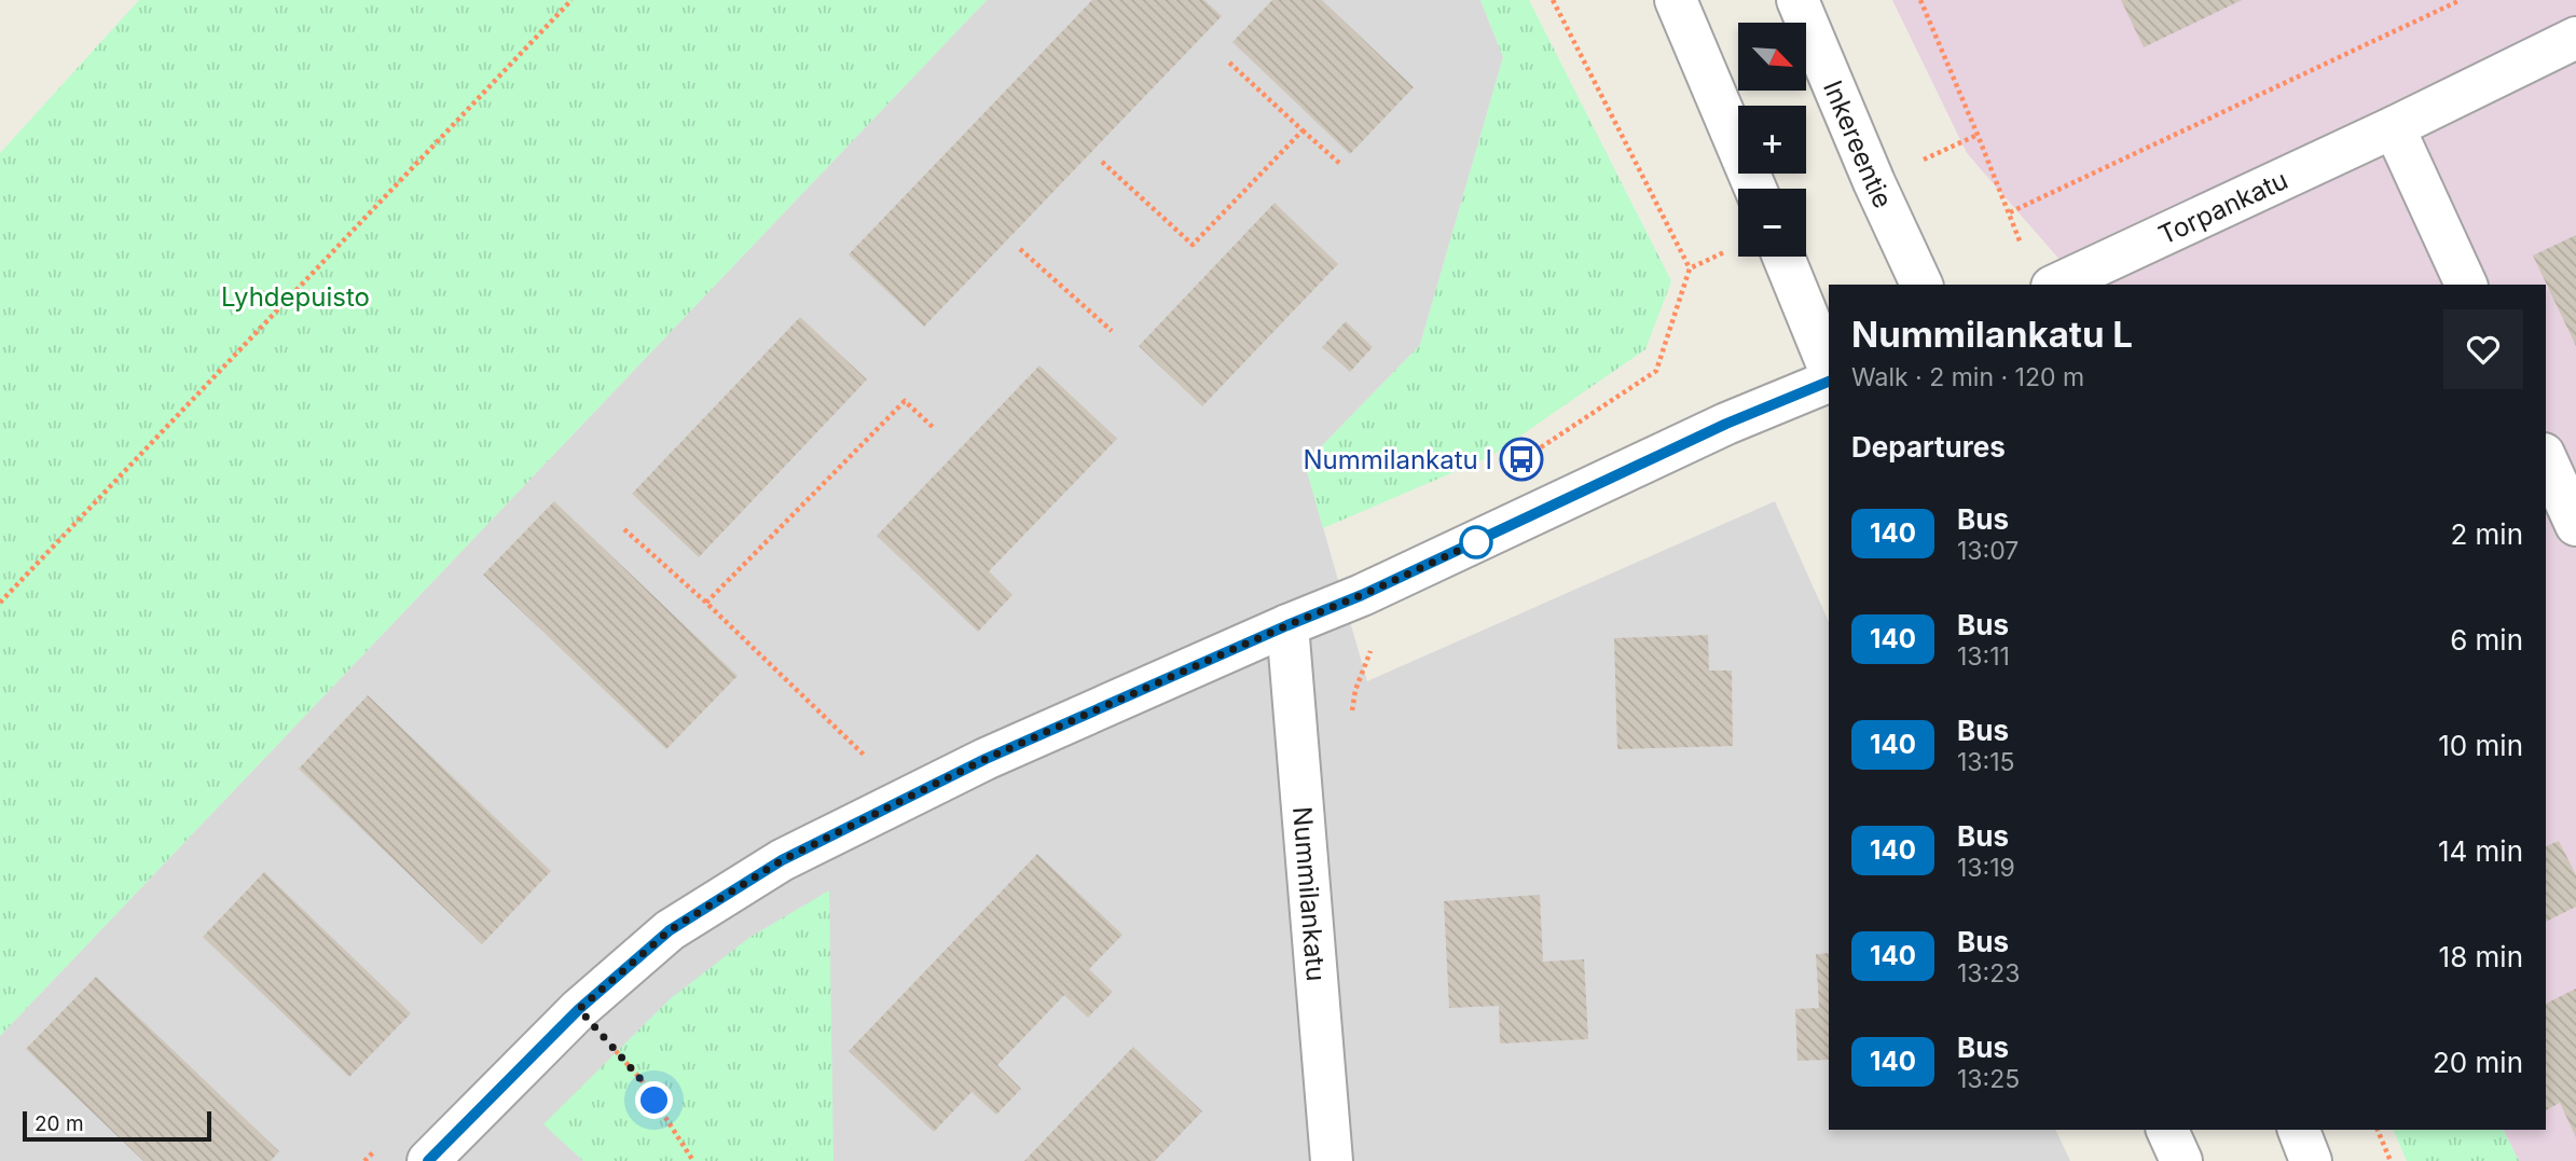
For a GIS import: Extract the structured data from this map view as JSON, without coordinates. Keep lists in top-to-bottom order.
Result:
{
  "streets": {
    "street": ["Inkereentie", "Torpankatu", "Nummilankatu"]
  },
  "parks": ["Lyhdepuisto"],
  "places": {
    "bus stop": ["Nummilankatu I"]
  },
  "lines": ["bus line 140"],
  "scale_bar": "20 m",
  "north": "bottom right",
  "page": {
    "map_buttons": ["+", "−"],
    "heading": [
      ["Nummilankatu L", "Walk · 2 min · 120 m"],
      "Departures"
    ],
    "list": [
      {
        "mark": "140",
        "name": "Bus",
        "note": "13:07",
        "value": "2 min"
      },
      {
        "mark": "140",
        "name": "Bus",
        "note": "13:11",
        "value": "6 min"
      },
      {
        "mark": "140",
        "name": "Bus",
        "note": "13:15",
        "value": "10 min"
      },
      {
        "mark": "140",
        "name": "Bus",
        "note": "13:19",
        "value": "14 min"
      },
      {
        "mark": "140",
        "name": "Bus",
        "note": "13:23",
        "value": "18 min"
      },
      {
        "mark": "140",
        "name": "Bus",
        "note": "13:25",
        "value": "20 min"
      }
    ],
    "scale": "20 m"
  }
}
